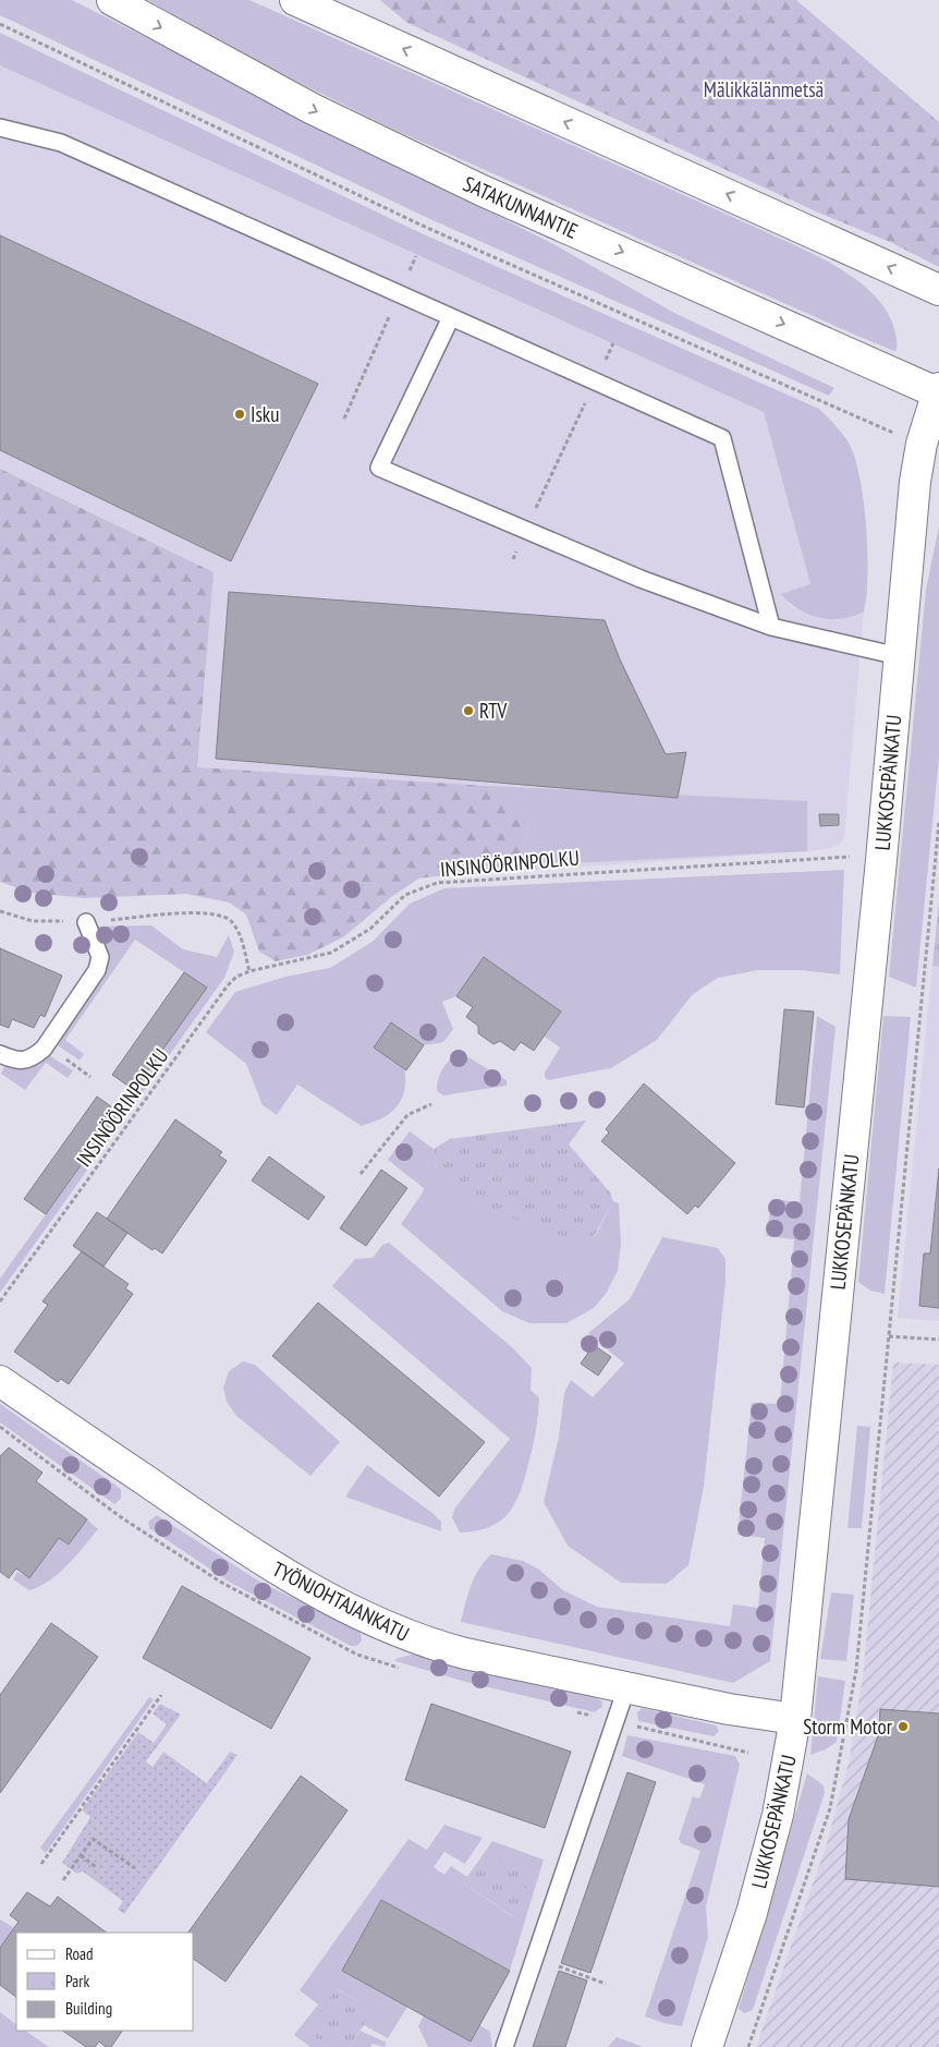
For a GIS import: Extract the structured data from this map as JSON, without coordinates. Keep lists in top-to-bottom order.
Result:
{
  "streets": {
    "street": ["SATAKUNNANTIE", "LUKKOSEPÄNKATU", "TYÖNJOHTAJANKATU"],
    "path": ["INSINÖÖRINPOLKU"]
  },
  "crossings": [
    ["SATAKUNNANTIE", "LUKKOSEPÄNKATU"],
    ["LUKKOSEPÄNKATU", "TYÖNJOHTAJANKATU"]
  ],
  "parks": ["Mälikkälänmetsä"],
  "places": ["Isku", "RTV", "Storm Motor"],
  "legend": ["Road", "Park", "Building"]
}
